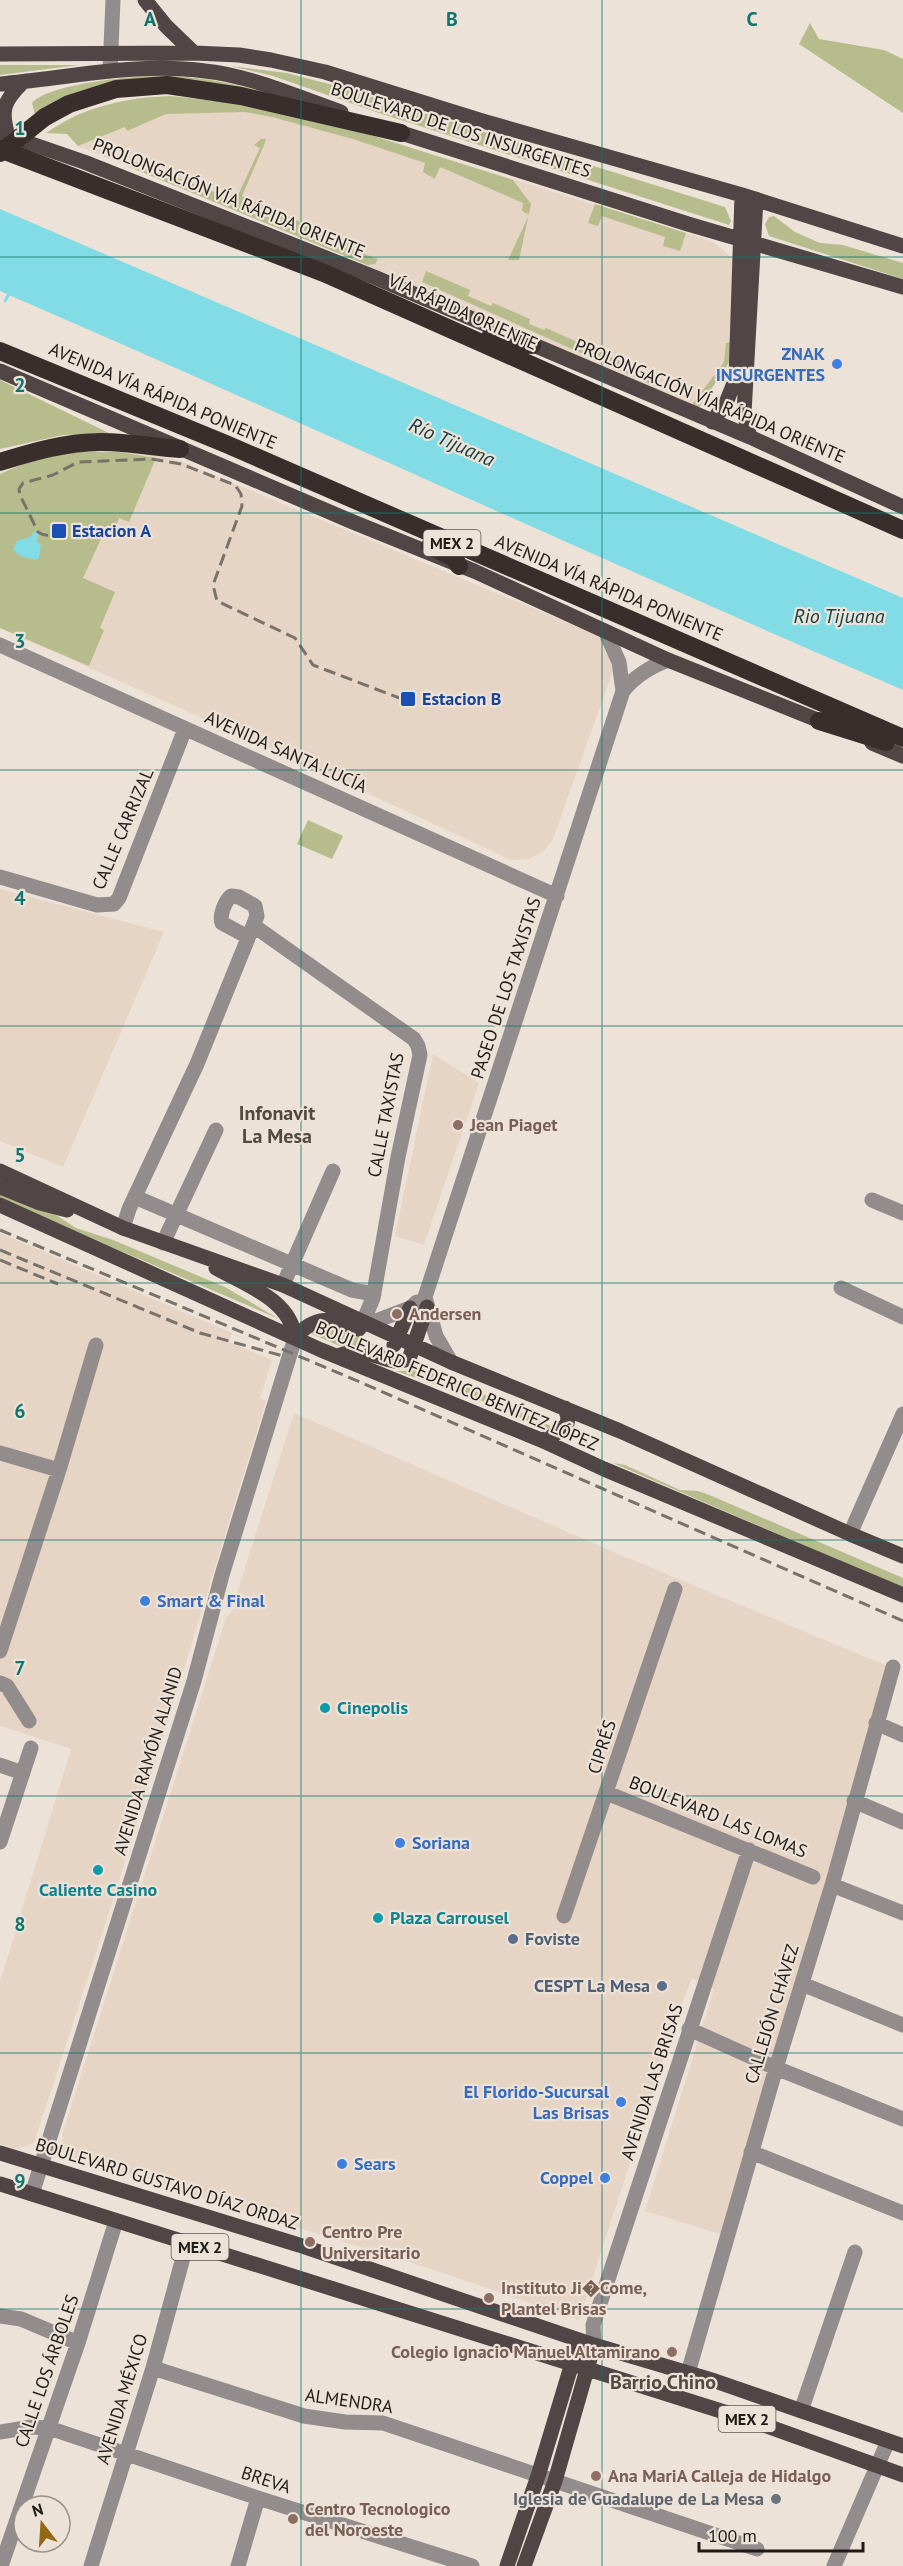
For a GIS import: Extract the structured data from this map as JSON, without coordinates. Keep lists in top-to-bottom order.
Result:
{
  "streets": {
    "highway": ["VÍA RÁPIDA ORIENTE", "AVENIDA VÍA RÁPIDA PONIENTE", "MEX 2"],
    "main road": [
      "BOULEVARD DE LOS INSURGENTES",
      "PROLONGACIÓN VÍA RÁPIDA ORIENTE",
      "BOULEVARD FEDERICO BENÍTEZ LÓPEZ",
      "BOULEVARD GUSTAVO DÍAZ ORDAZ"
    ],
    "street": [
      "AVENIDA SANTA LUCÍA",
      "CALLE CARRIZAL",
      "PASEO DE LOS TAXISTAS",
      "CALLE TAXISTAS",
      "CIPRÉS",
      "AVENIDA RAMÓN ALANID",
      "BOULEVARD LAS LOMAS",
      "CALLEJÓN CHÁVEZ",
      "AVENIDA LAS BRISAS",
      "CALLE LOS ÁRBOLES",
      "AVENIDA MÉXICO",
      "ALMENDRA",
      "BREVA"
    ]
  },
  "crossings": [
    ["PROLONGACIÓN VÍA RÁPIDA ORIENTE", "VÍA RÁPIDA ORIENTE"],
    ["AVENIDA VÍA RÁPIDA PONIENTE", "PASEO DE LOS TAXISTAS"],
    ["MEX 2", "AVENIDA RAMÓN ALANID"],
    ["MEX 2", "CALLE LOS ÁRBOLES"],
    ["MEX 2", "AVENIDA MÉXICO"],
    ["AVENIDA SANTA LUCÍA", "CALLE CARRIZAL"],
    ["AVENIDA SANTA LUCÍA", "PASEO DE LOS TAXISTAS"],
    ["CALLE TAXISTAS", "BOULEVARD FEDERICO BENÍTEZ LÓPEZ"],
    ["BOULEVARD FEDERICO BENÍTEZ LÓPEZ", "AVENIDA RAMÓN ALANID"],
    ["CIPRÉS", "BOULEVARD LAS LOMAS"],
    ["AVENIDA RAMÓN ALANID", "BOULEVARD GUSTAVO DÍAZ ORDAZ"],
    ["BOULEVARD LAS LOMAS", "AVENIDA LAS BRISAS"],
    ["CALLEJÓN CHÁVEZ", "BOULEVARD GUSTAVO DÍAZ ORDAZ"],
    ["AVENIDA LAS BRISAS", "BOULEVARD GUSTAVO DÍAZ ORDAZ"],
    ["CALLE LOS ÁRBOLES", "BREVA"],
    ["AVENIDA MÉXICO", "ALMENDRA"],
    ["AVENIDA MÉXICO", "BREVA"]
  ],
  "districts": ["Infonavit La Mesa", "Barrio Chino"],
  "water": ["Río Tijuana", "Rio Tijuana"],
  "places": {
    "other": [
      "ZNAK INSURGENTES",
      "Jean Piaget",
      "Andersen",
      "Smart & Final",
      "Cinepolis",
      "Soriana",
      "Caliente Casino",
      "Plaza Carrousel",
      "Foviste",
      "CESPT La Mesa",
      "El Florido-Sucursal Las Brisas",
      "Sears",
      "Coppel",
      "Centro Pre Universitario",
      "Instituto Ji�Come, Plantel Brisas",
      "Colegio Ignacio Manuel Altamirano",
      "Ana MariA Calleja de Hidalgo",
      "Iglesia de Guadalupe de La Mesa",
      "Centro Tecnologico del Noroeste"
    ],
    "transit": ["Estacion A", "Estacion B"]
  },
  "scale_bar": "100 m",
  "north": "top",
  "grid": {
    "columns": ["A", "B", "C"],
    "rows": [
      "1",
      "2",
      "3",
      "4",
      "5",
      "6",
      "7",
      "8",
      "9"
    ]
  }
}
